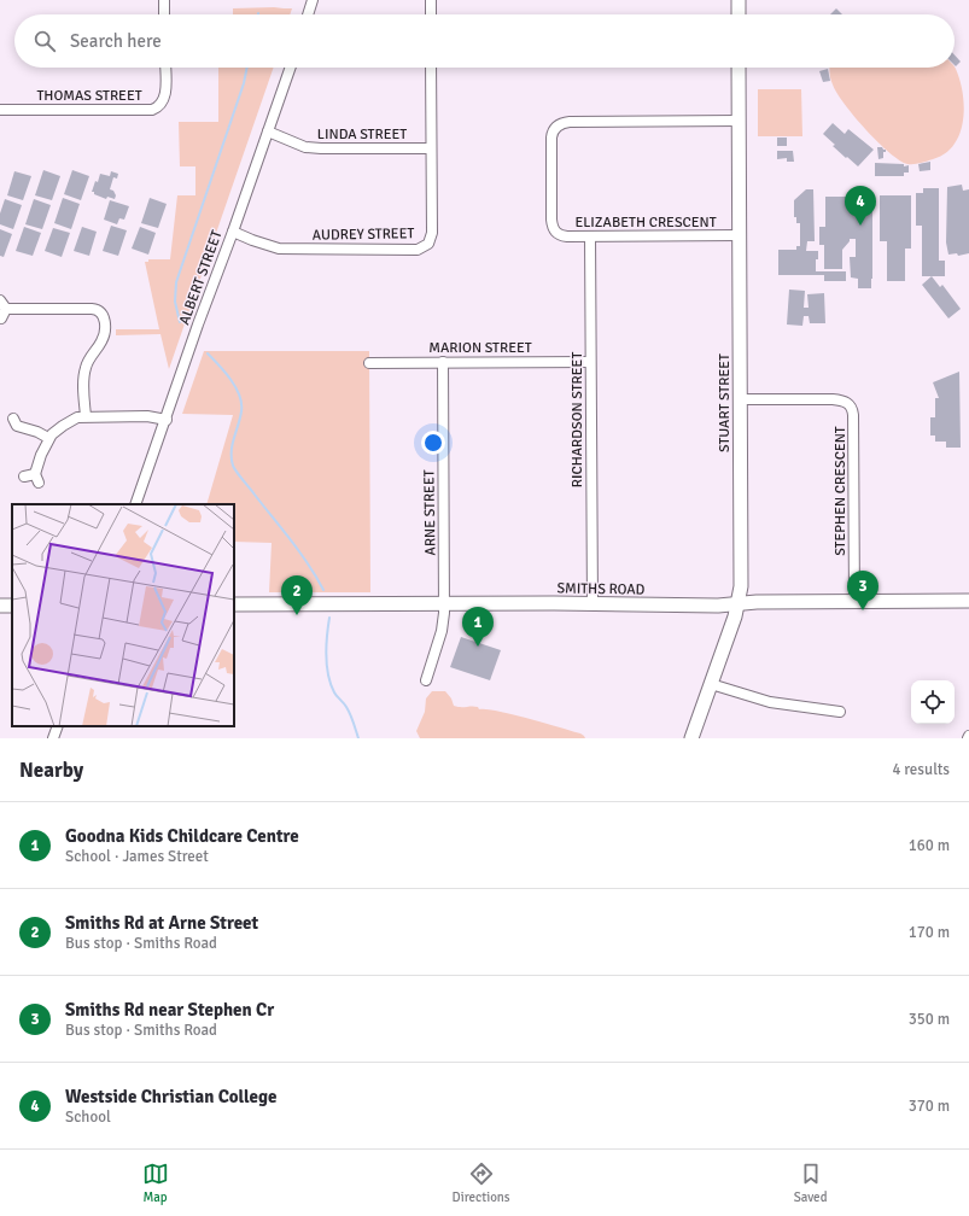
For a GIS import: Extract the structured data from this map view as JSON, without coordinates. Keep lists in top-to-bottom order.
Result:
{
  "streets": {
    "street": [
      "THOMAS STREET",
      "LINDA STREET",
      "ELIZABETH CRESCENT",
      "AUDREY STREET",
      "ALBERT STREET",
      "MARION STREET",
      "STUART STREET",
      "RICHARDSON STREET",
      "STEPHEN CRESCENT",
      "ARNE STREET",
      "SMITHS ROAD"
    ]
  },
  "crossings": [
    ["LINDA STREET", "AUDREY STREET"],
    ["LINDA STREET", "ALBERT STREET"],
    ["ELIZABETH CRESCENT", "STUART STREET"],
    ["ELIZABETH CRESCENT", "RICHARDSON STREET"],
    ["AUDREY STREET", "ALBERT STREET"],
    ["MARION STREET", "RICHARDSON STREET"],
    ["MARION STREET", "ARNE STREET"],
    ["STUART STREET", "STEPHEN CRESCENT"],
    ["STUART STREET", "SMITHS ROAD"],
    ["RICHARDSON STREET", "SMITHS ROAD"],
    ["STEPHEN CRESCENT", "SMITHS ROAD"],
    ["ARNE STREET", "SMITHS ROAD"]
  ],
  "page": {
    "search": "Search here",
    "pins": [
      "4",
      "3",
      "2",
      "1"
    ],
    "heading": ["Nearby", "4 results"],
    "list": [
      {
        "mark": "1",
        "name": "Goodna Kids Childcare Centre",
        "note": "School · James Street",
        "value": "160 m"
      },
      {
        "mark": "2",
        "name": "Smiths Rd at Arne Street",
        "note": "Bus stop · Smiths Road",
        "value": "170 m"
      },
      {
        "mark": "3",
        "name": "Smiths Rd near Stephen Cr",
        "note": "Bus stop · Smiths Road",
        "value": "350 m"
      },
      {
        "mark": "4",
        "name": "Westside Christian College",
        "note": "School",
        "value": "370 m"
      }
    ],
    "nav": ["Map", "Directions", "Saved"]
  }
}
